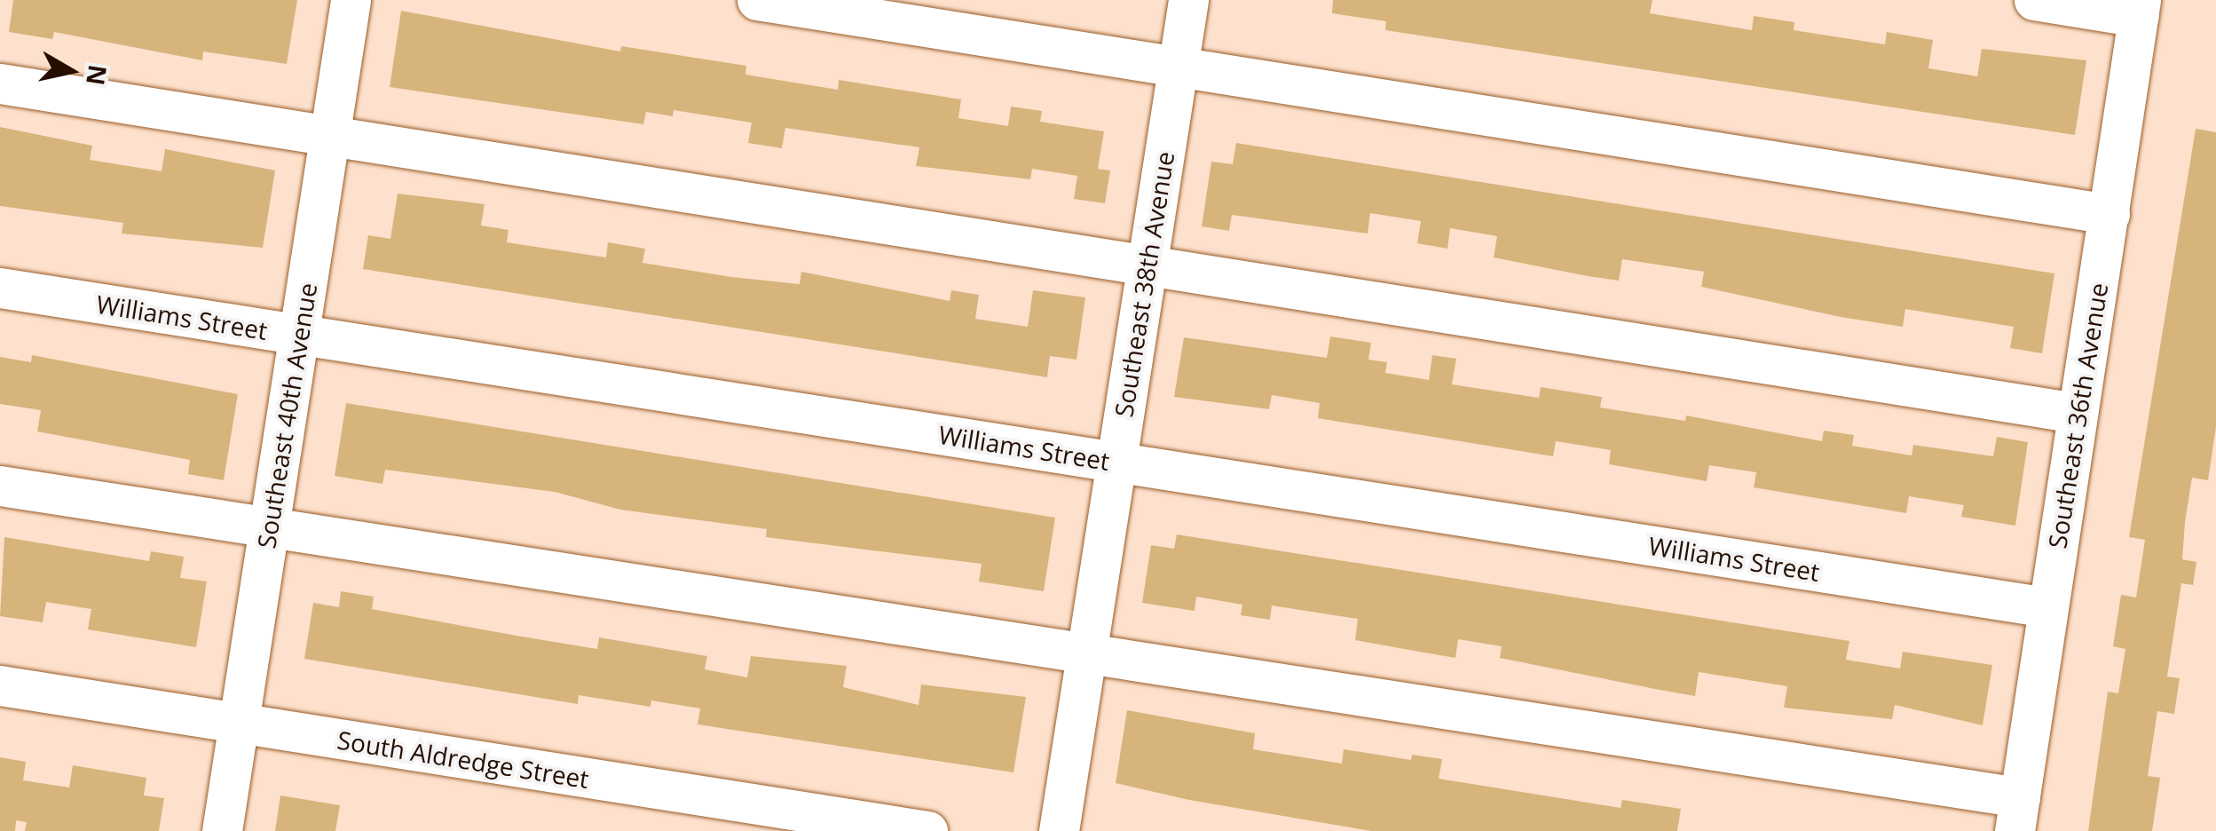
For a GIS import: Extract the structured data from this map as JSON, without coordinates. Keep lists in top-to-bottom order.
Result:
{
  "streets": {
    "street": [
      "Southeast 38th Avenue",
      "Williams Street",
      "Southeast 40th Avenue",
      "Southeast 36th Avenue",
      "South Aldredge Street"
    ]
  },
  "crossings": [
    ["Southeast 38th Avenue", "Williams Street"],
    ["Williams Street", "Southeast 40th Avenue"],
    ["Williams Street", "Southeast 36th Avenue"],
    ["Southeast 40th Avenue", "South Aldredge Street"]
  ],
  "north": "right"
}
